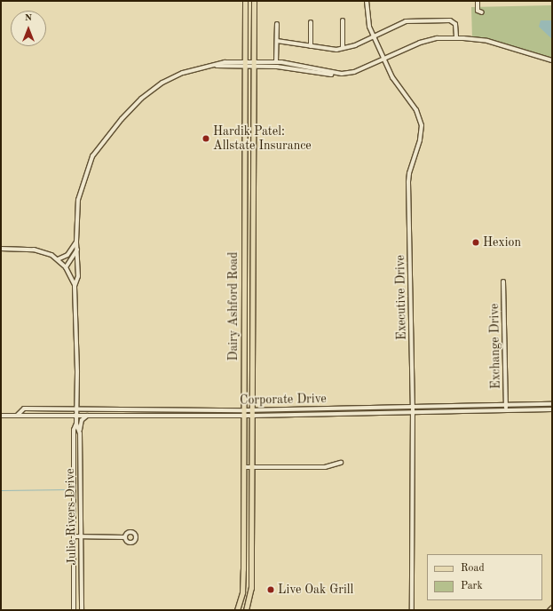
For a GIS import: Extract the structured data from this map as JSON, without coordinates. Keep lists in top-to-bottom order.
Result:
{
  "streets": {
    "main road": ["Dairy Ashford Road"],
    "street": [
      "Executive Drive",
      "Exchange Drive",
      "Corporate Drive",
      "Julie Rivers Drive"
    ]
  },
  "crossings": [
    ["Executive Drive", "Corporate Drive"],
    ["Dairy Ashford Road", "Corporate Drive"],
    ["Dairy Ashford Road", "Julie Rivers Drive"],
    ["Exchange Drive", "Corporate Drive"],
    ["Corporate Drive", "Julie Rivers Drive"]
  ],
  "places": ["Hardik Patel: Allstate Insurance", "Hexion", "Live Oak Grill"],
  "legend": ["Road", "Park"],
  "north": "top"
}
